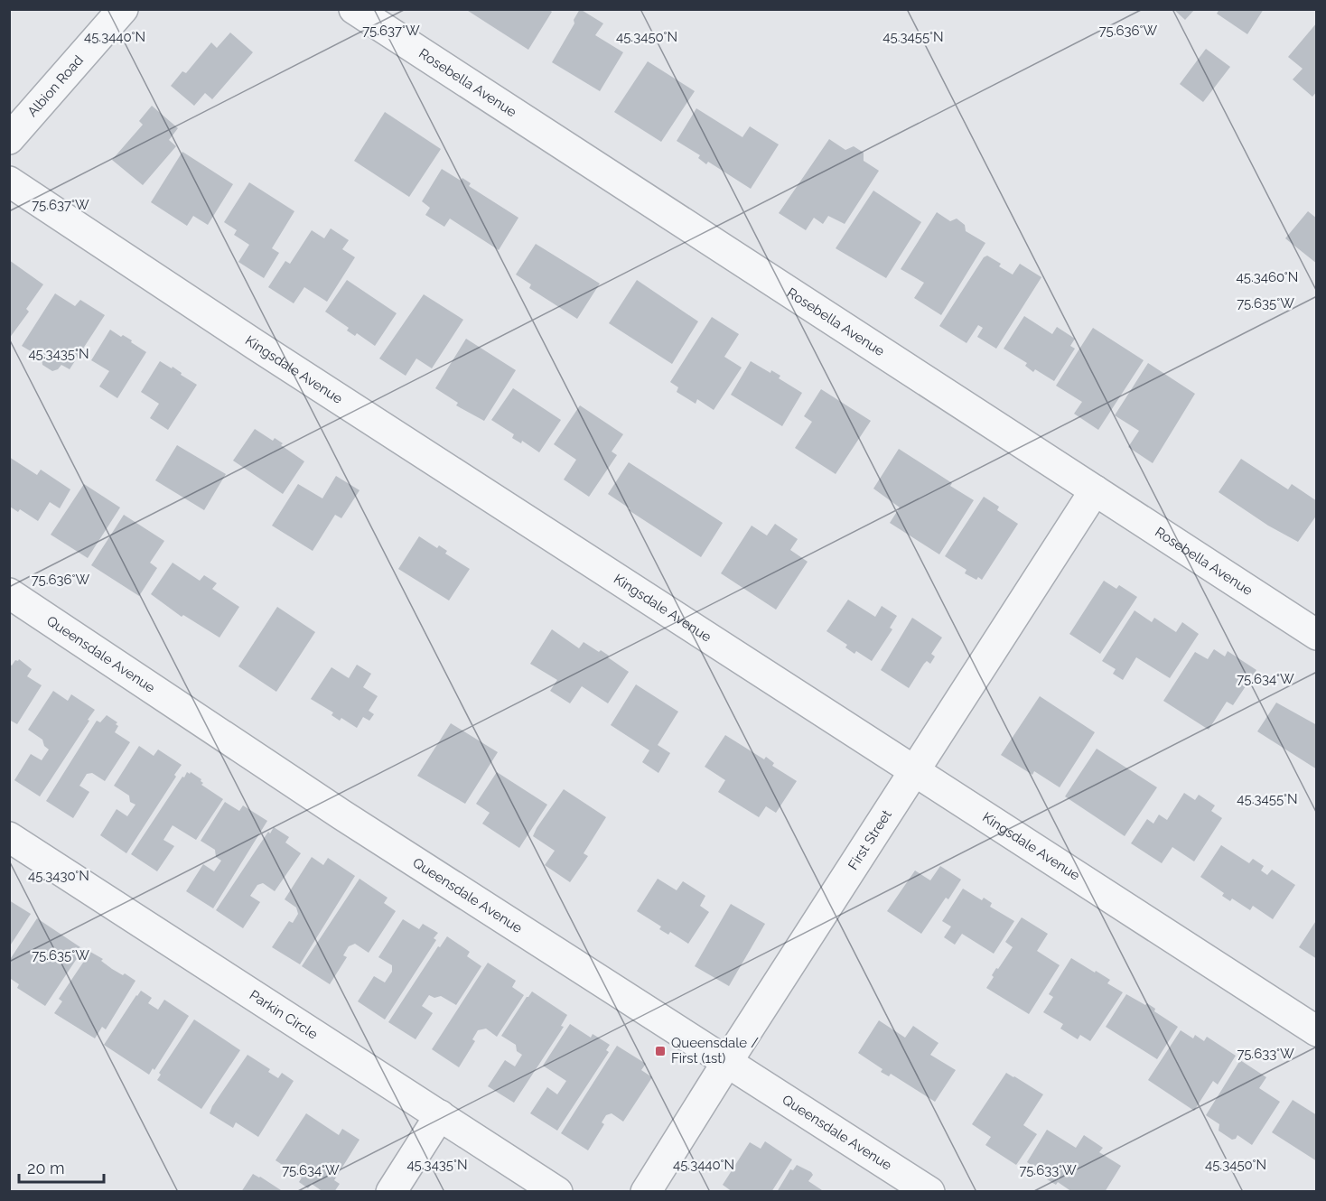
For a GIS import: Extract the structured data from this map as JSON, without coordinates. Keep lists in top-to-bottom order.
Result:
{
  "streets": {
    "street": [
      "Rosebella Avenue",
      "Albion Road",
      "Kingsdale Avenue",
      "Queensdale Avenue",
      "First Street",
      "Parkin Circle"
    ]
  },
  "crossings": [
    ["Rosebella Avenue", "First Street"],
    ["Kingsdale Avenue", "First Street"],
    ["Queensdale Avenue", "First Street"]
  ],
  "places": {
    "transit": ["Queensdale / First (1st)"]
  },
  "scale_bar": "20 m",
  "coordinates": [
    "75.637°W",
    "75.636°W",
    "45.3440°N",
    "45.3450°N",
    "45.3455°N",
    "45.3460°N",
    "75.635°W",
    "45.3435°N",
    "75.634°W",
    "45.3430°N",
    "75.633°W"
  ]
}
